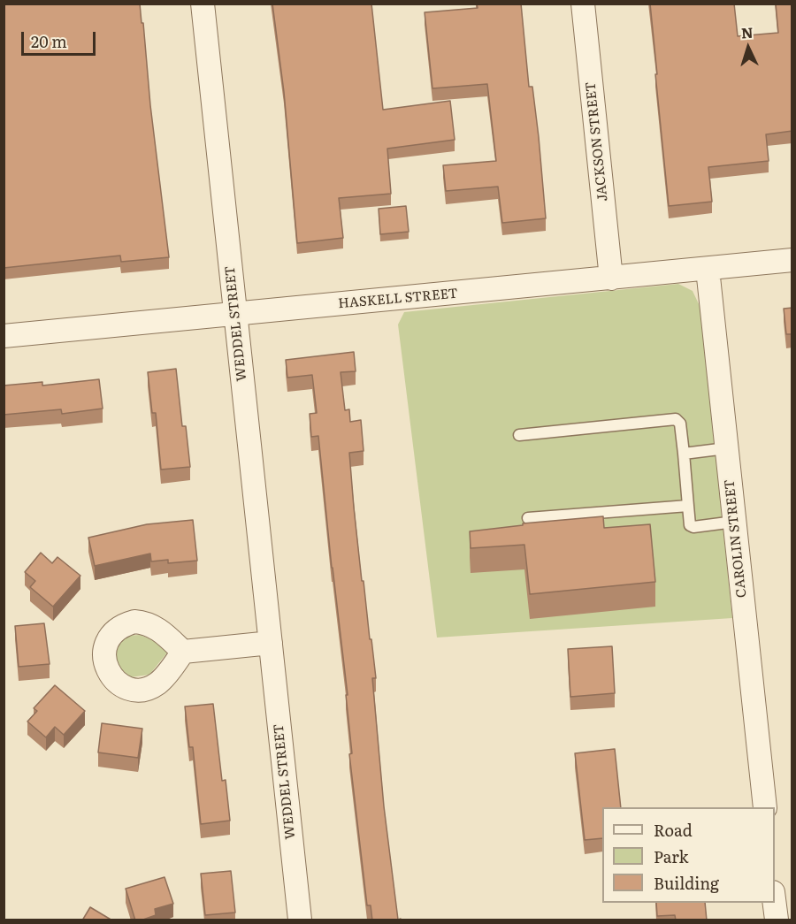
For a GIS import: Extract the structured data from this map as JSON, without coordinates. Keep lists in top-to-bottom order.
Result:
{
  "streets": {
    "street": [
      "JACKSON STREET",
      "HASKELL STREET",
      "WEDDEL STREET",
      "CAROLIN STREET"
    ]
  },
  "crossings": [
    ["JACKSON STREET", "HASKELL STREET"],
    ["HASKELL STREET", "WEDDEL STREET"],
    ["HASKELL STREET", "CAROLIN STREET"]
  ],
  "legend": ["Road", "Park", "Building"],
  "scale_bar": "20 m",
  "north": "top"
}
